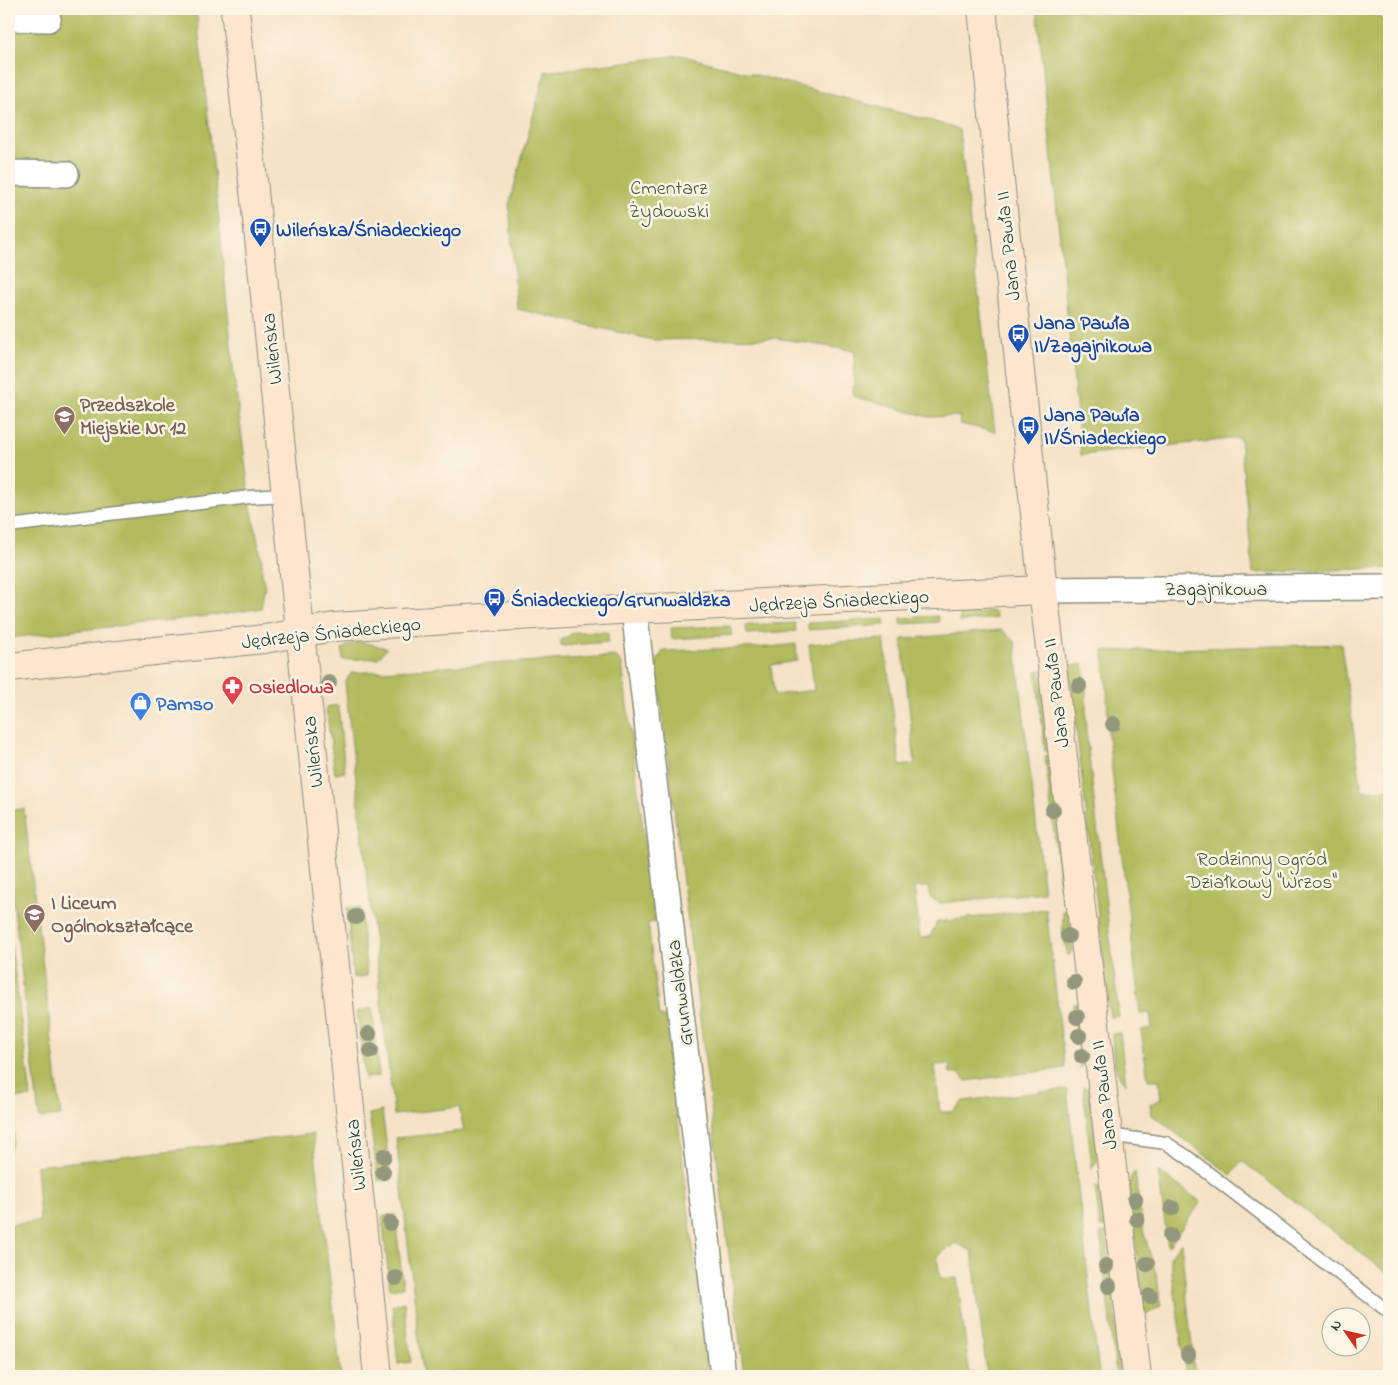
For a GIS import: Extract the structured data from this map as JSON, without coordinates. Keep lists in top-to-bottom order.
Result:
{
  "streets": {
    "street": [
      "Jana Pawła II",
      "Wileńska",
      "Zagajnikowa",
      "Jędrzeja Śniadeckiego",
      "Grunwaldzka"
    ]
  },
  "crossings": [
    ["Jana Pawła II", "Zagajnikowa"],
    ["Jana Pawła II", "Jędrzeja Śniadeckiego"],
    ["Wileńska", "Jędrzeja Śniadeckiego"],
    ["Zagajnikowa", "Jędrzeja Śniadeckiego"],
    ["Jędrzeja Śniadeckiego", "Grunwaldzka"]
  ],
  "parks": ["Cmentarz Żydowski", "Rodzinny Ogród Działkowy \"Wrzos\""],
  "places": {
    "bus stop": [
      "Wileńska/Śniadeckiego",
      "Jana Pawła II/Zagajnikowa",
      "Jana Pawła II/Śniadeckiego",
      "Śniadeckiego/Grunwaldzka"
    ],
    "school or university": ["Przedszkole Miejskie Nr 12", "I Liceum Ogólnokształcące"],
    "pharmacy": ["Osiedlowa"],
    "shop": ["Pamso"]
  },
  "north": "top left"
}
